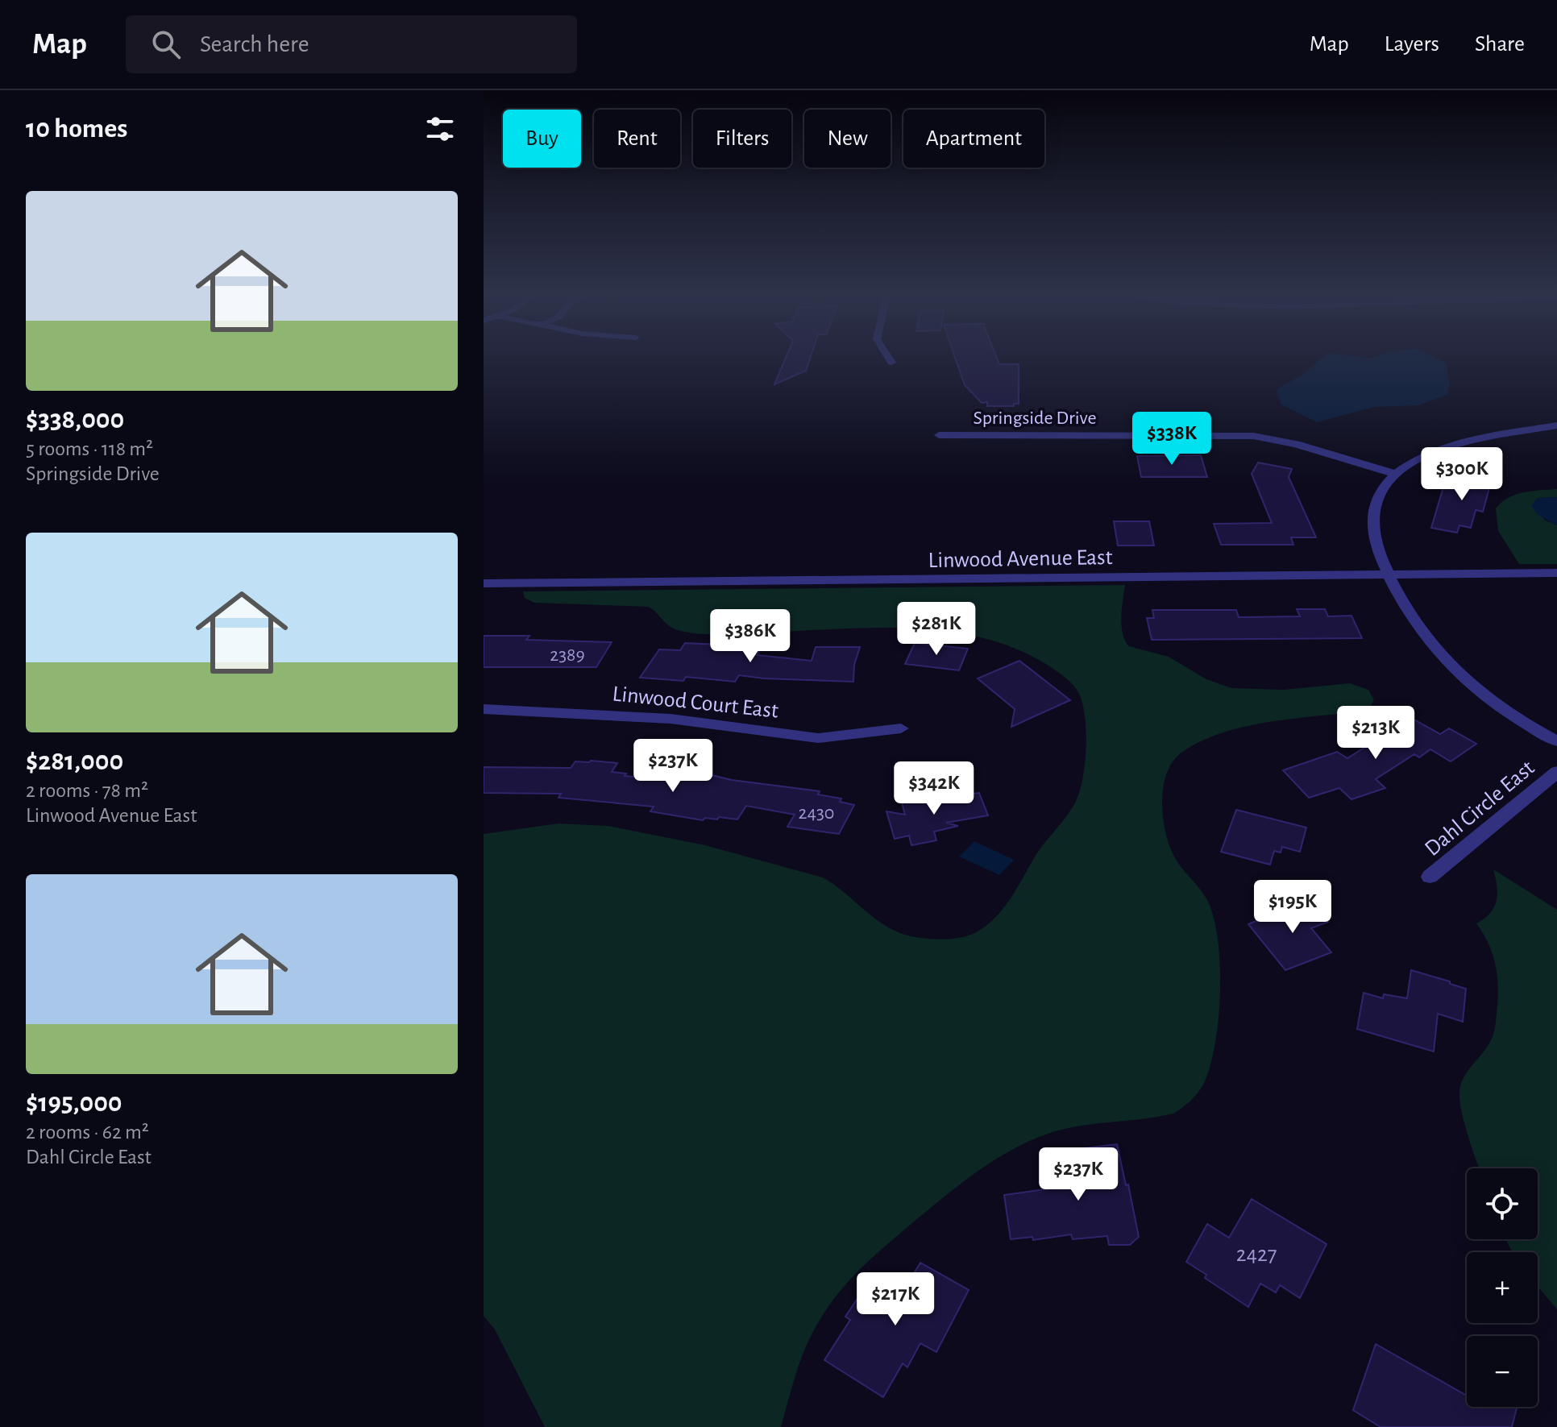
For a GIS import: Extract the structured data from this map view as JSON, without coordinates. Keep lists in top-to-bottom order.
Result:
{
  "streets": {
    "street": [
      "Springside Drive",
      "Linwood Avenue East",
      "Linwood Court East",
      "Dahl Circle East"
    ]
  },
  "house_numbers": ["2389", "2430", "2427"],
  "page": {
    "header": "Map",
    "search": "Search here",
    "nav": ["Map", "Layers", "Share"],
    "heading": "10 homes",
    "chip": [
      "Buy",
      "Rent",
      "Filters",
      "New",
      "Apartment"
    ],
    "list": [
      {
        "name": "$338,000",
        "note": "5 rooms · 118 m² · Springside Drive"
      },
      {
        "name": "$281,000",
        "note": "2 rooms · 78 m² · Linwood Avenue East"
      },
      {
        "name": "$195,000",
        "note": "2 rooms · 62 m² · Dahl Circle East"
      }
    ],
    "price": [
      "$338K",
      "$300K",
      "$281K",
      "$386K",
      "$213K",
      "$237K",
      "$342K",
      "$195K",
      "$237K",
      "$217K"
    ],
    "map_buttons": ["+", "−"]
  }
}
